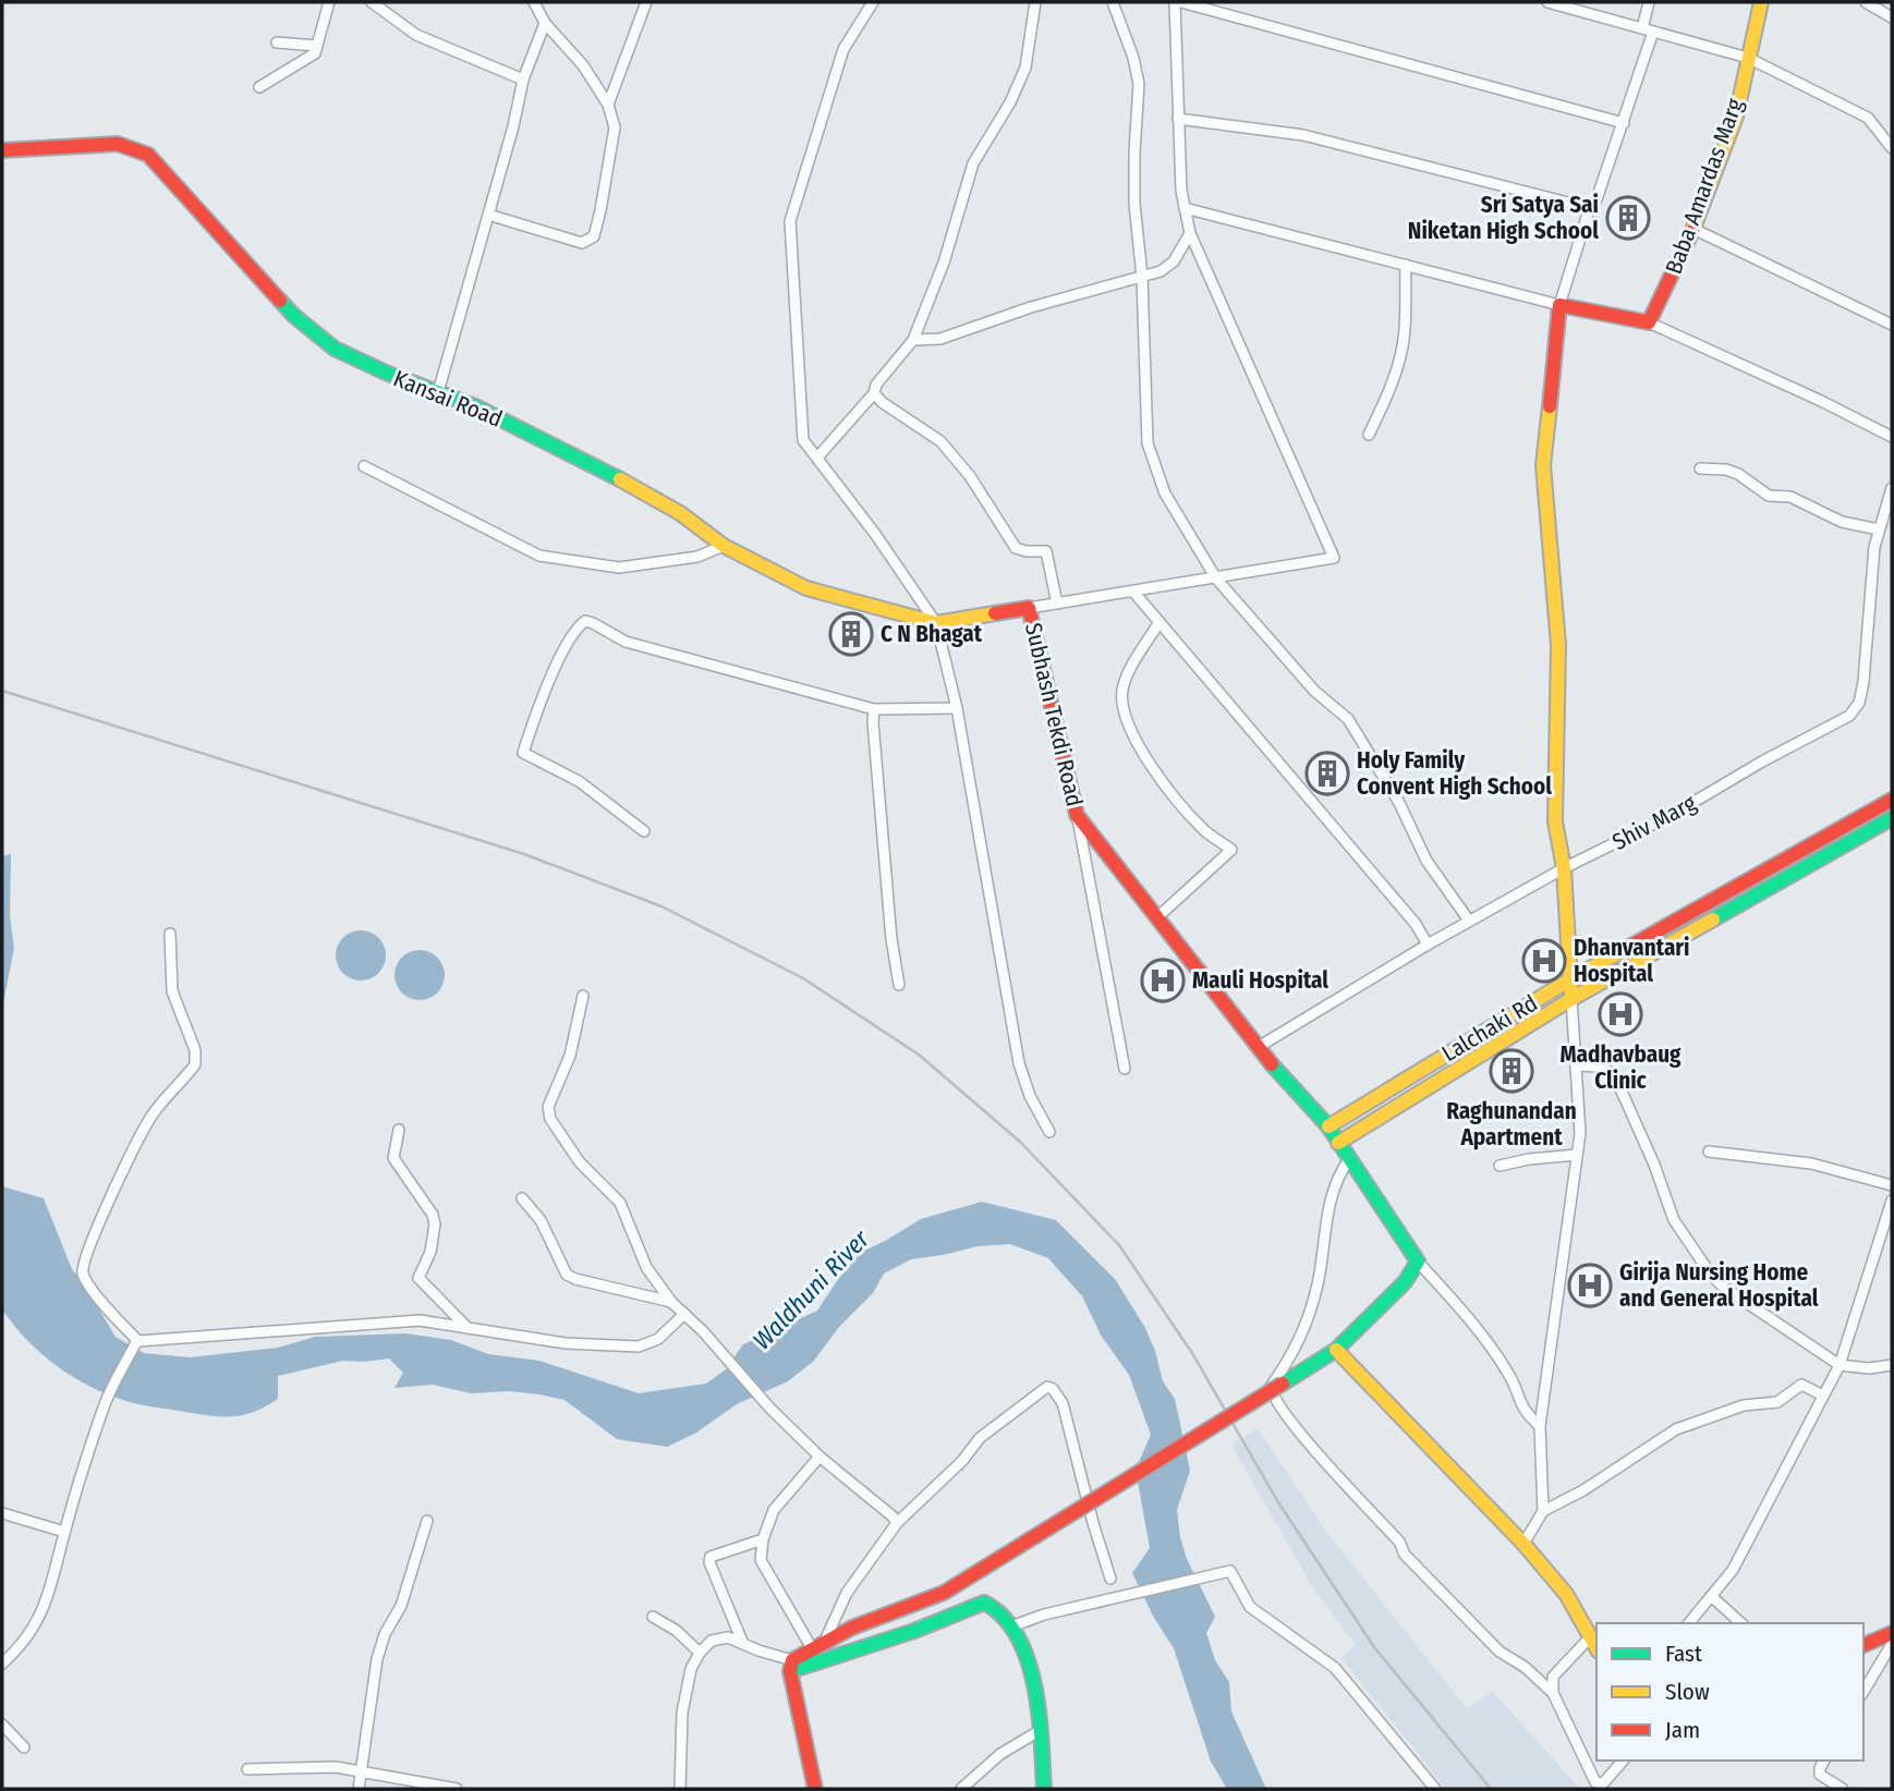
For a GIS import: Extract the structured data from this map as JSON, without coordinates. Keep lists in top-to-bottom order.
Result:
{
  "streets": {
    "street": [
      "Baba Amardas Marg",
      "Kansai Road",
      "Subhash Tekdi Road",
      "Shiv Marg",
      "Lalchaki Rd"
    ]
  },
  "crossings": [
    ["Subhash Tekdi Road", "Shiv Marg"],
    ["Subhash Tekdi Road", "Lalchaki Rd"]
  ],
  "water": ["Waldhuni River"],
  "places": {
    "building": [
      "Sri Satya Sai Niketan High School",
      "C N Bhagat",
      "Holy Family Convent High School",
      "Raghunandan Apartment"
    ],
    "hospital": [
      "Dhanvantari Hospital",
      "Mauli Hospital",
      "Madhavbaug Clinic",
      "Girija Nursing Home and General Hospital"
    ]
  },
  "legend": ["Fast", "Slow", "Jam"]
}
